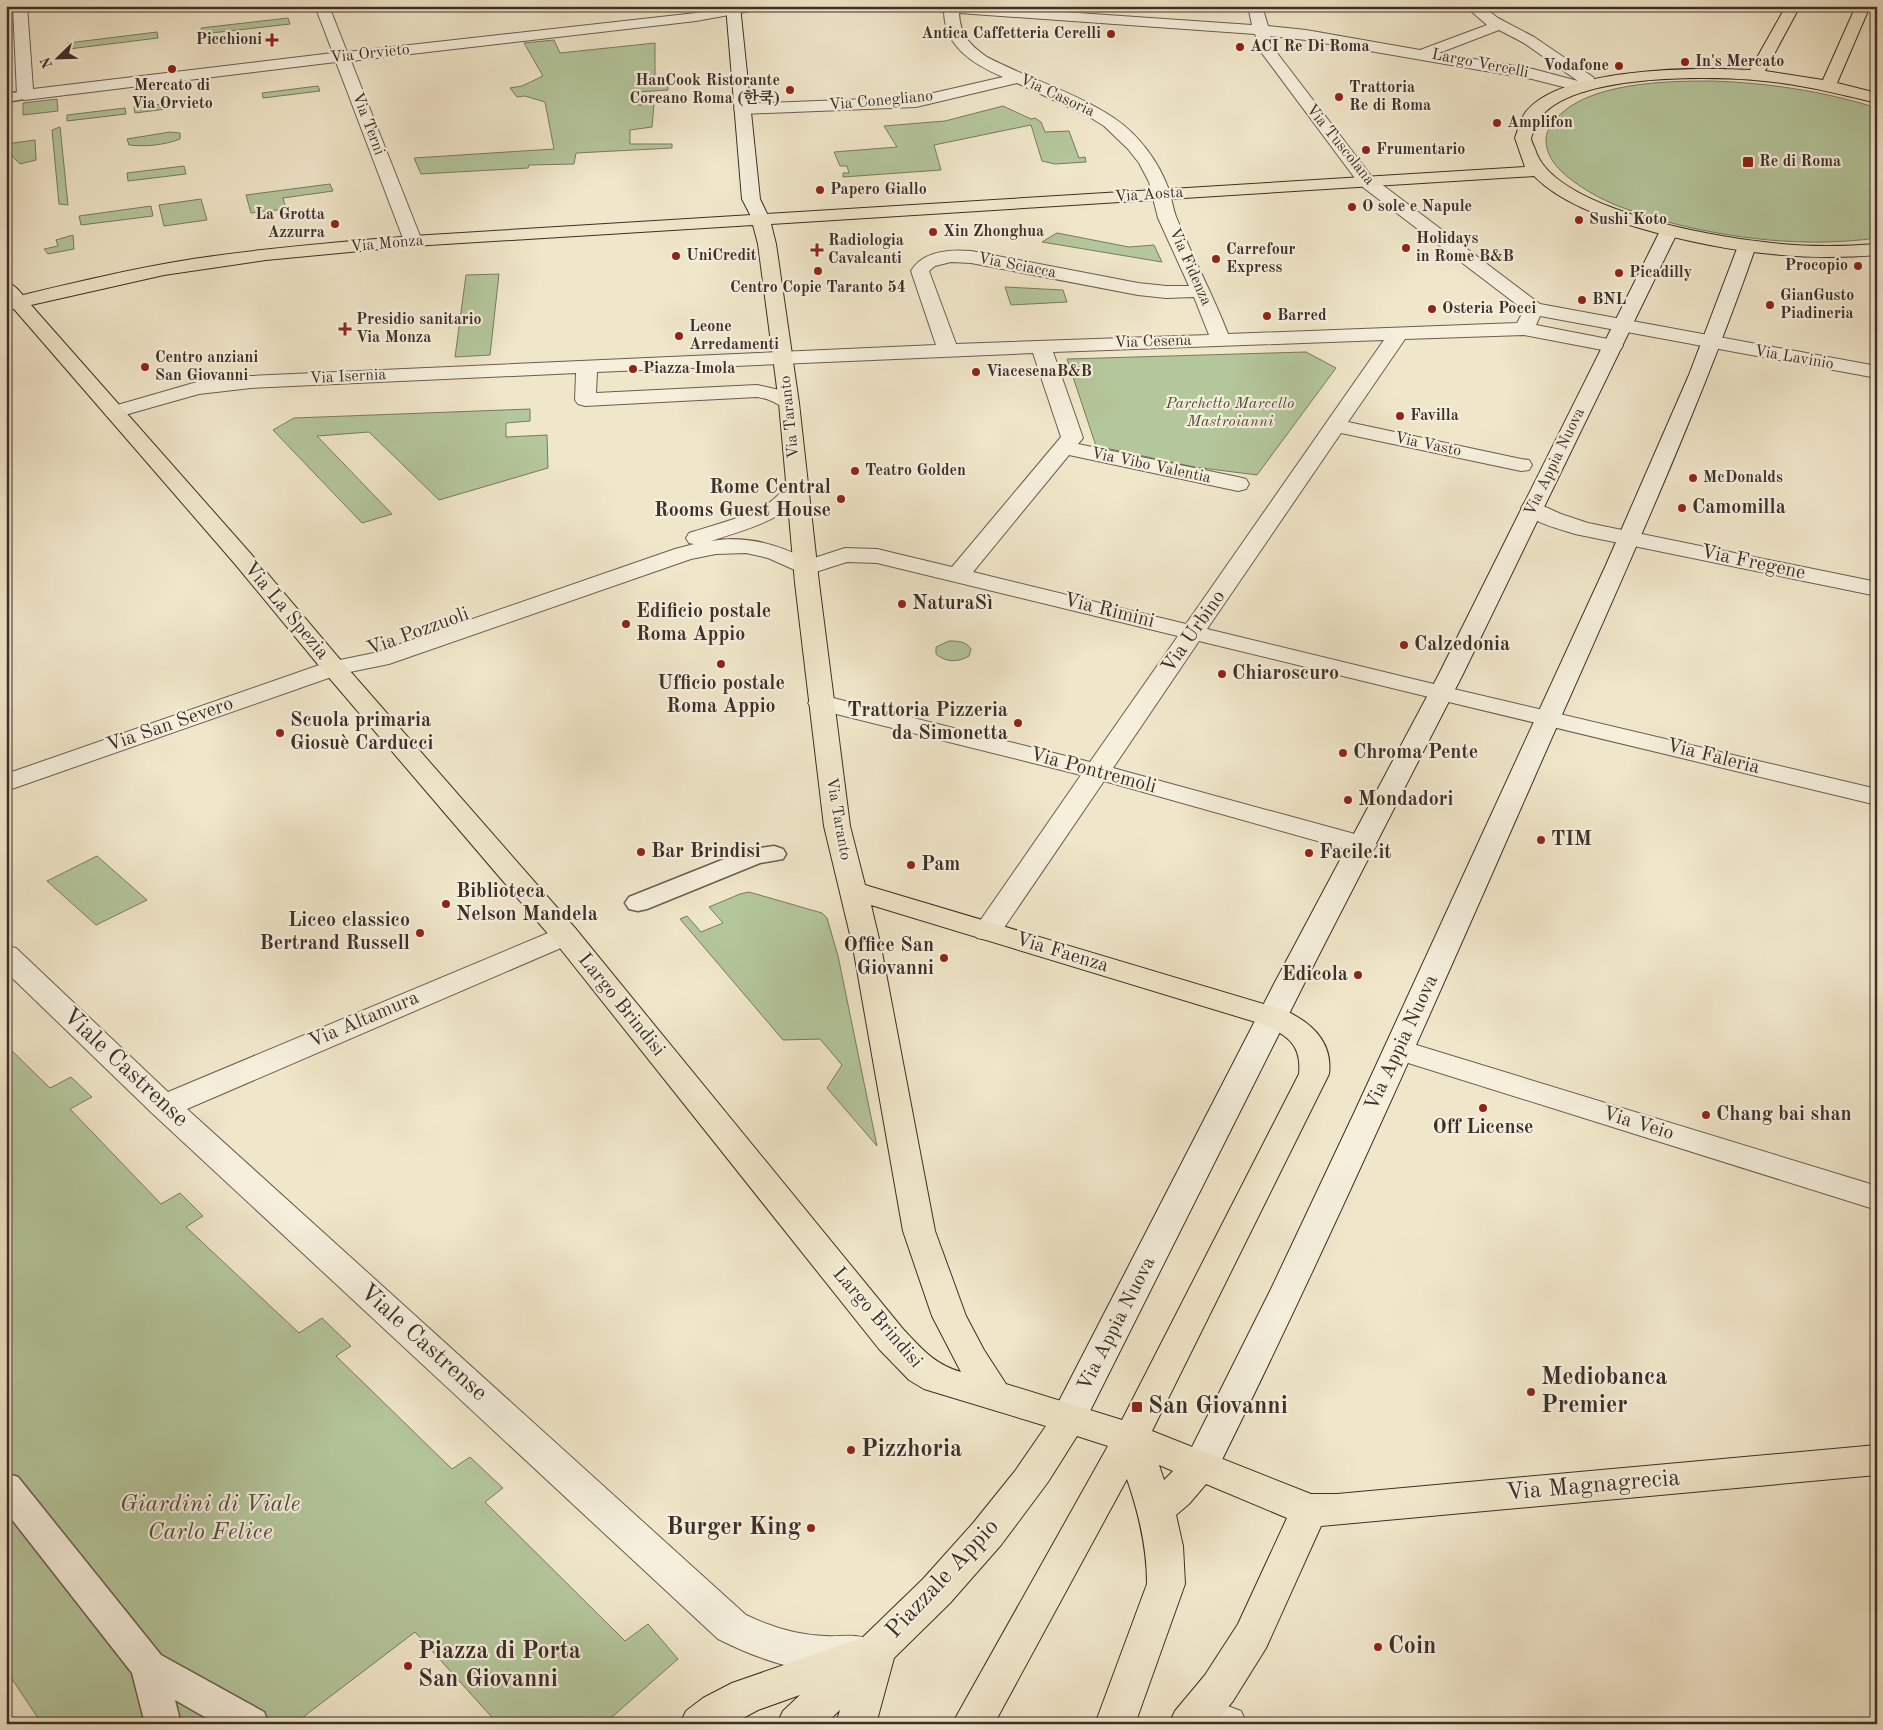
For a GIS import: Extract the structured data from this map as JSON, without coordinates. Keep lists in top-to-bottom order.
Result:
{
  "streets": {
    "main road": [
      "Via Aosta",
      "Via Monza",
      "Via Taranto",
      "Via La Spezia",
      "Via Faenza",
      "Largo Brindisi",
      "Via Magnagrecia",
      "Piazzale Appio"
    ],
    "street": [
      "Via Orvieto",
      "Largo Vercelli",
      "Via Casoria",
      "Via Conegliano",
      "Via Terni",
      "Via Tuscolana",
      "Via Sciacca",
      "Via Fidenza",
      "Via Cesena",
      "Via Lavinio",
      "Via Isernia",
      "Via Vasto",
      "Via Appia Nuova",
      "Via Vibo Valentia",
      "Via Fregene",
      "Via Rimini",
      "Via Pozzuoli",
      "Via Urbino",
      "Via San Severo",
      "Via Faleria",
      "Via Pontremoli",
      "Via Altamura",
      "Viale Castrense",
      "Via Veio"
    ]
  },
  "crossings": [
    ["Via Orvieto", "Via Terni"],
    ["Via Orvieto", "Via Taranto"],
    ["Via Casoria", "Via Conegliano"],
    ["Via Casoria", "Via Aosta"],
    ["Via Casoria", "Via Fidenza"],
    ["Via Conegliano", "Via Taranto"],
    ["Via Terni", "Via Monza"],
    ["Via Tuscolana", "Via Aosta"],
    ["Via Tuscolana", "Via Lavinio"],
    ["Via Aosta", "Via Monza"],
    ["Via Aosta", "Via Fidenza"],
    ["Via Aosta", "Via Taranto"],
    ["Via Monza", "Via Taranto"],
    ["Via Monza", "Via La Spezia"],
    ["Via Sciacca", "Via Fidenza"],
    ["Via Sciacca", "Via Cesena"],
    ["Via Fidenza", "Via Cesena"],
    ["Via Cesena", "Via Taranto"],
    ["Via Cesena", "Via Appia Nuova"],
    ["Via Cesena", "Via Vibo Valentia"],
    ["Via Cesena", "Via Urbino"],
    ["Via Lavinio", "Via Appia Nuova"],
    ["Via Isernia", "Via La Spezia"],
    ["Via Taranto", "Via Rimini"],
    ["Via Taranto", "Via Pozzuoli"],
    ["Via Taranto", "Via Pontremoli"],
    ["Via Taranto", "Via Faenza"],
    ["Via Vasto", "Via Urbino"],
    ["Via Appia Nuova", "Via Fregene"],
    ["Via Appia Nuova", "Via Rimini"],
    ["Via Appia Nuova", "Via Faleria"],
    ["Via Appia Nuova", "Via Pontremoli"],
    ["Via Appia Nuova", "Via Faenza"],
    ["Via Appia Nuova", "Via Veio"],
    ["Via Appia Nuova", "Piazzale Appio"],
    ["Via Vibo Valentia", "Via Rimini"],
    ["Via La Spezia", "Via Pozzuoli"],
    ["Via La Spezia", "Via San Severo"],
    ["Via La Spezia", "Largo Brindisi"],
    ["Via La Spezia", "Via Altamura"],
    ["Via Rimini", "Via Pozzuoli"],
    ["Via Rimini", "Via Urbino"],
    ["Via Pozzuoli", "Via San Severo"],
    ["Via Urbino", "Via Pontremoli"],
    ["Via Urbino", "Via Faenza"],
    ["Largo Brindisi", "Via Altamura"],
    ["Via Altamura", "Viale Castrense"],
    ["Viale Castrense", "Piazzale Appio"]
  ],
  "parks": ["Parchetto Marcello Mastroianni", "Giardini di Viale Carlo Felice"],
  "places": {
    "other": [
      "Antica Caffetteria Cerelli",
      "ACI Re Di Roma",
      "In's Mercato",
      "Vodafone",
      "Mercato di Via Orvieto",
      "HanCook Ristorante Coreano Roma (한쿡)",
      "Trattoria Re di Roma",
      "Amplifon",
      "Frumentario",
      "Papero Giallo",
      "O sole e Napule",
      "Sushi Koto",
      "La Grotta Azzurra",
      "Xin Zhonghua",
      "Holidays in Rome B&B",
      "UniCredit",
      "Carrefour Express",
      "Procopio",
      "Centro Copie Taranto 54",
      "Picadilly",
      "BNL",
      "GianGusto Piadineria",
      "Osteria Pocci",
      "Barred",
      "Leone Arredamenti",
      "Centro anziani San Giovanni",
      "Piazza Imola",
      "ViacesenaB&B",
      "Favilla",
      "Teatro Golden",
      "McDonalds",
      "Rome Central Rooms Guest House",
      "Camomilla",
      "NaturaSì",
      "Edificio postale Roma Appio",
      "Calzedonia",
      "Ufficio postale Roma Appio",
      "Chiaroscuro",
      "Trattoria Pizzeria da Simonetta",
      "Scuola primaria Giosuè Carducci",
      "Chroma Pente",
      "Mondadori",
      "TIM",
      "Bar Brindisi",
      "Facile.it",
      "Pam",
      "Biblioteca Nelson Mandela",
      "Liceo classico Bertrand Russell",
      "Office San Giovanni",
      "Edicola",
      "Off License",
      "Chang bai shan",
      "Mediobanca Premier",
      "Pizzhoria",
      "Burger King",
      "Coin",
      "Piazza di Porta San Giovanni"
    ],
    "health": ["Picchioni", "Radiologia Cavalcanti", "Presidio sanitario Via Monza"],
    "transit": ["Re di Roma", "San Giovanni"]
  },
  "north": "bottom left"
}
